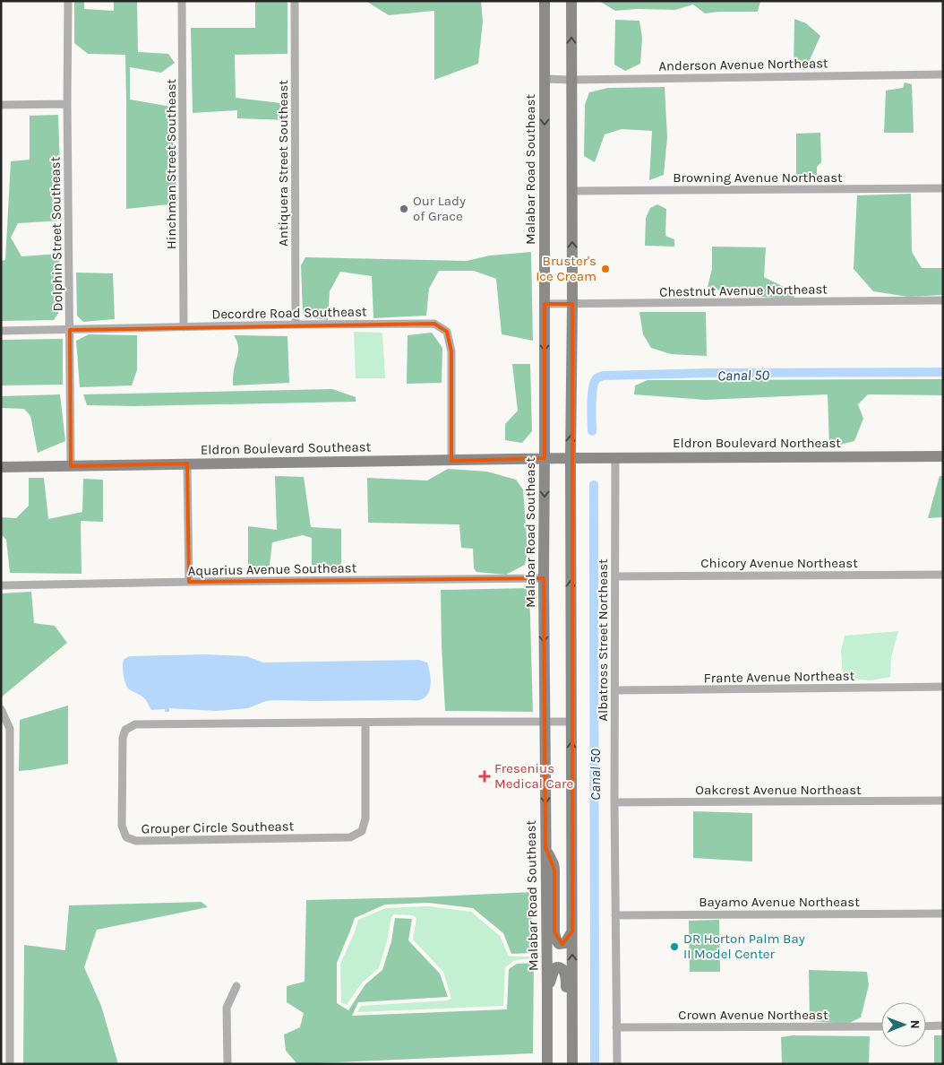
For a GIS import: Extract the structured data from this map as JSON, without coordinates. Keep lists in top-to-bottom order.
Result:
{
  "streets": {
    "main road": ["Malabar Road Southeast", "Eldron Boulevard Northeast", "Eldron Boulevard Southeast"],
    "street": [
      "Anderson Avenue Northeast",
      "Antiquera Street Southeast",
      "Hinchman Street Southeast",
      "Browning Avenue Northeast",
      "Dolphin Street Southeast",
      "Chestnut Avenue Northeast",
      "Decordre Road Southeast",
      "Chicory Avenue Northeast",
      "Aquarius Avenue Southeast",
      "Albatross Street Northeast",
      "Frante Avenue Northeast",
      "Oakcrest Avenue Northeast",
      "Grouper Circle Southeast",
      "Bayamo Avenue Northeast",
      "Crown Avenue Northeast"
    ]
  },
  "crossings": [
    ["Anderson Avenue Northeast", "Malabar Road Southeast"],
    ["Antiquera Street Southeast", "Decordre Road Southeast"],
    ["Hinchman Street Southeast", "Decordre Road Southeast"],
    ["Malabar Road Southeast", "Chestnut Avenue Northeast"],
    ["Malabar Road Southeast", "Eldron Boulevard Southeast"],
    ["Malabar Road Southeast", "Aquarius Avenue Southeast"],
    ["Malabar Road Southeast", "Grouper Circle Southeast"],
    ["Dolphin Street Southeast", "Decordre Road Southeast"],
    ["Dolphin Street Southeast", "Eldron Boulevard Southeast"],
    ["Decordre Road Southeast", "Eldron Boulevard Southeast"],
    ["Eldron Boulevard Northeast", "Eldron Boulevard Southeast"],
    ["Eldron Boulevard Northeast", "Albatross Street Northeast"],
    ["Chicory Avenue Northeast", "Albatross Street Northeast"],
    ["Albatross Street Northeast", "Frante Avenue Northeast"],
    ["Albatross Street Northeast", "Oakcrest Avenue Northeast"],
    ["Albatross Street Northeast", "Bayamo Avenue Northeast"],
    ["Albatross Street Northeast", "Crown Avenue Northeast"]
  ],
  "water": ["Canal 50"],
  "places": {
    "other": ["Our Lady of Grace", "Bruster's Ice Cream", "DR Horton Palm Bay II Model Center"],
    "health": ["Fresenius Medical Care"]
  },
  "north": "right"
}
